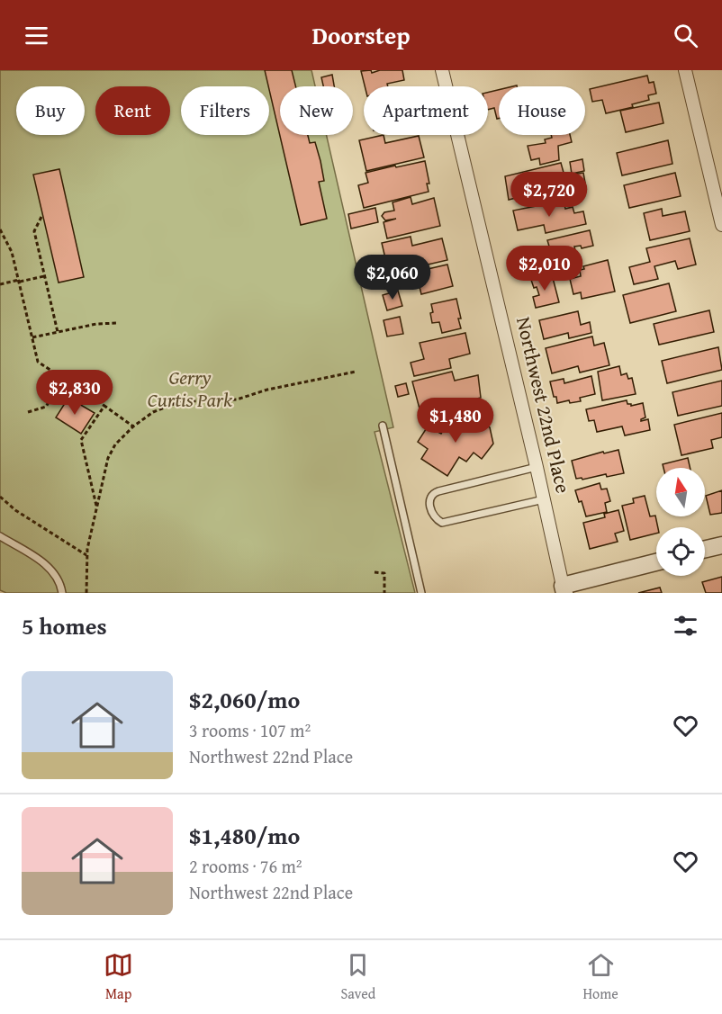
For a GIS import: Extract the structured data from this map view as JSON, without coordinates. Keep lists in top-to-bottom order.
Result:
{
  "streets": {
    "street": ["Northwest 22nd Place"]
  },
  "parks": ["Gerry Curtis Park"],
  "north": "top",
  "page": {
    "header": "Doorstep",
    "chip": [
      "Buy",
      "Rent",
      "Filters",
      "New",
      "Apartment",
      "House"
    ],
    "price": [
      "$2,720",
      "$2,010",
      "$2,060",
      "$2,830",
      "$1,480"
    ],
    "heading": "5 homes",
    "list": [
      {
        "name": "$2,060/mo",
        "note": "3 rooms · 107 m² · Northwest 22nd Place"
      },
      {
        "name": "$1,480/mo",
        "note": "2 rooms · 76 m² · Northwest 22nd Place"
      }
    ],
    "tabs": ["Map", "Saved", "Home"]
  }
}
